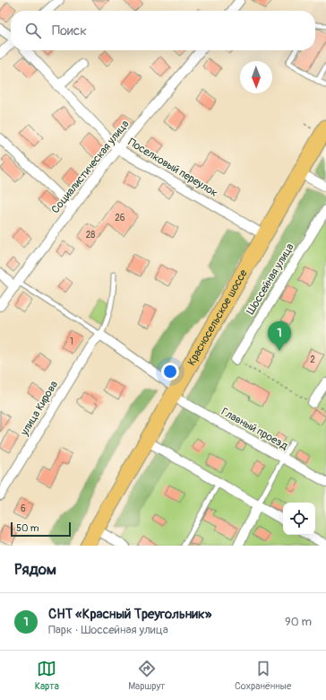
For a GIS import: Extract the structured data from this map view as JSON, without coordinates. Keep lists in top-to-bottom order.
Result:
{
  "streets": {
    "highway": ["Красносельское шоссе"],
    "street": [
      "Социалистическая улица",
      "Поселковый переулок",
      "Шоссейная улица",
      "улица Кирова",
      "Главный проезд"
    ]
  },
  "crossings": [
    ["Социалистическая улица", "Поселковый переулок"],
    ["Поселковый переулок", "Красносельское шоссе"],
    ["Красносельское шоссе", "Главный проезд"],
    ["улица Кирова", "Главный проезд"]
  ],
  "house_numbers": [
    "26",
    "28",
    "1",
    "2",
    "6"
  ],
  "scale_bar": "50 m",
  "north": "bottom",
  "page": {
    "search": "Поиск",
    "pins": "1",
    "scale": "50 m",
    "heading": "Рядом",
    "list": [
      {
        "mark": "1",
        "name": "СНТ «Красный Треугольник»",
        "note": "Парк · Шоссейная улица",
        "value": "90 m"
      }
    ],
    "nav": ["Карта", "Маршрут", "Сохранённые"]
  }
}
